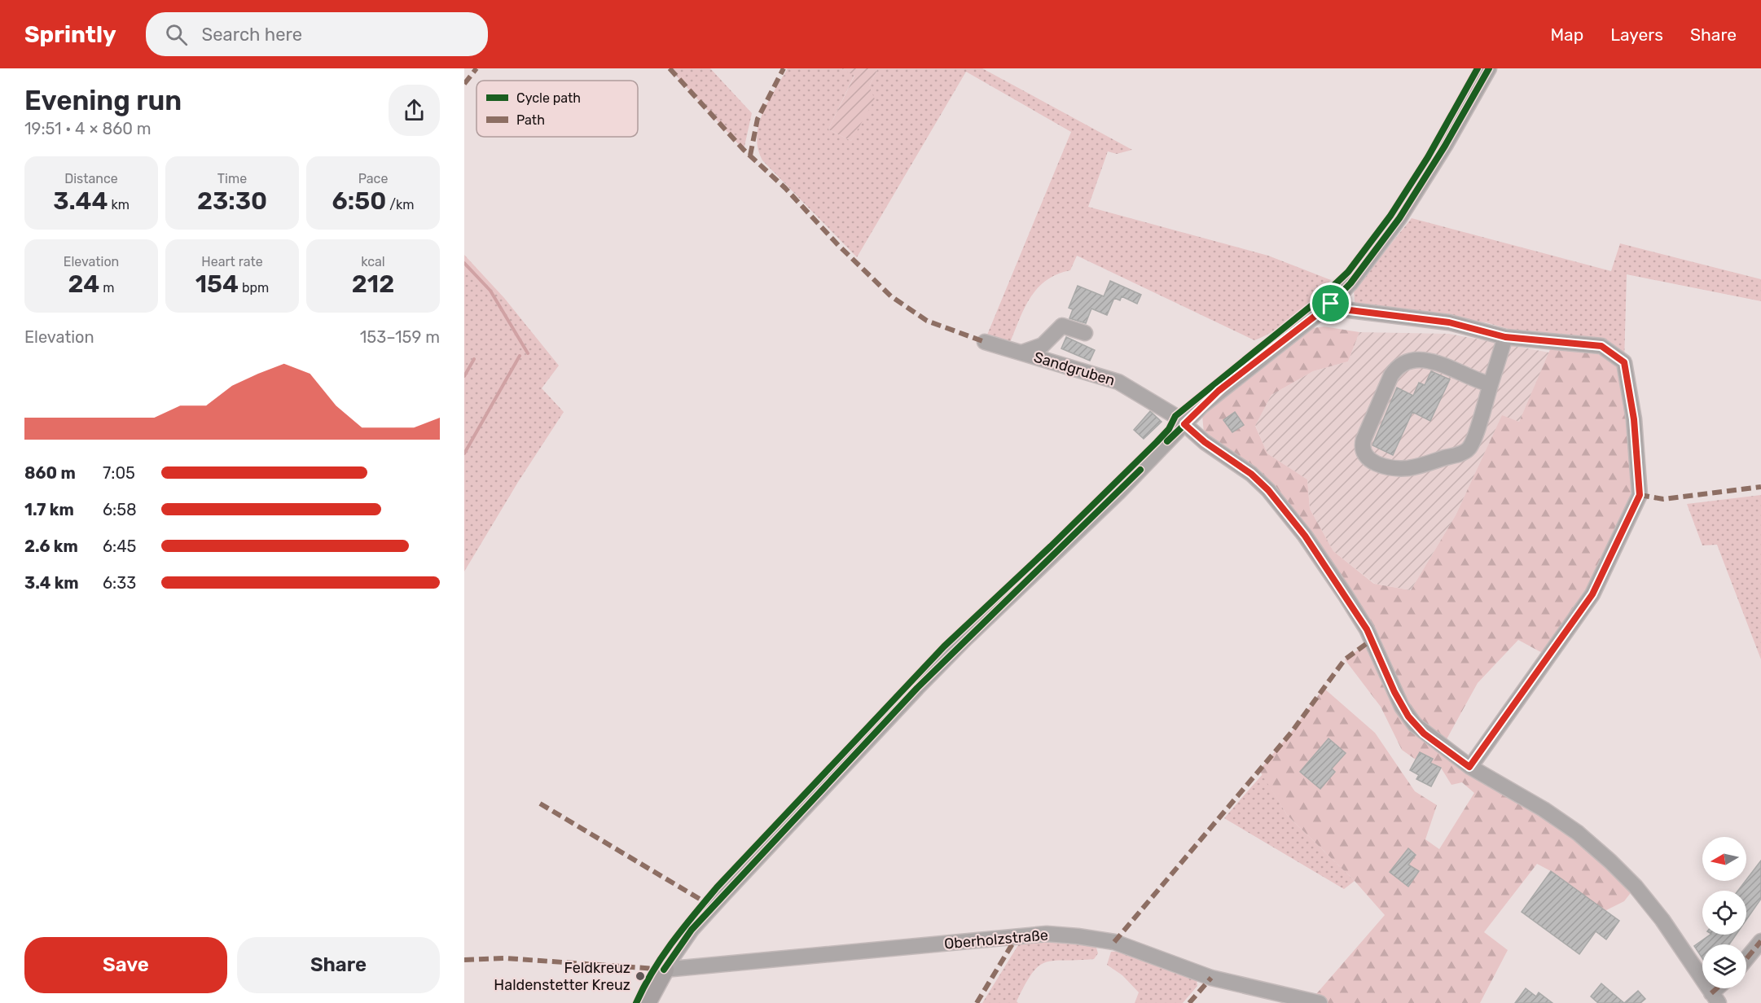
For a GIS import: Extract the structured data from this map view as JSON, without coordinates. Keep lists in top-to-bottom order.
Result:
{
  "streets": {
    "street": ["Sandgruben", "Oberholzstraße"]
  },
  "places": ["Feldkreuz Haldenstetter Kreuz"],
  "legend": ["Cycle path", "Path"],
  "north": "left",
  "page": {
    "header": "Sprintly",
    "search": "Search here",
    "nav": ["Map", "Layers", "Share"],
    "heading": ["Evening run", "19:51 · 4 × 860 m"],
    "stats": [
      ["Distance", "3.44 km"],
      ["Time", "23:30"],
      ["Pace", "6:50 /km"],
      ["Elevation", "24 m"],
      ["Heart rate", "154 bpm"],
      ["kcal", "212"]
    ],
    "chart": ["Elevation", "153–159 m"],
    "list": [
      {
        "name": "860 m",
        "note": "7:05"
      },
      {
        "name": "1.7 km",
        "note": "6:58"
      },
      {
        "name": "2.6 km",
        "note": "6:45"
      },
      {
        "name": "3.4 km",
        "note": "6:33"
      }
    ],
    "buttons": ["Save", "Share"]
  }
}
